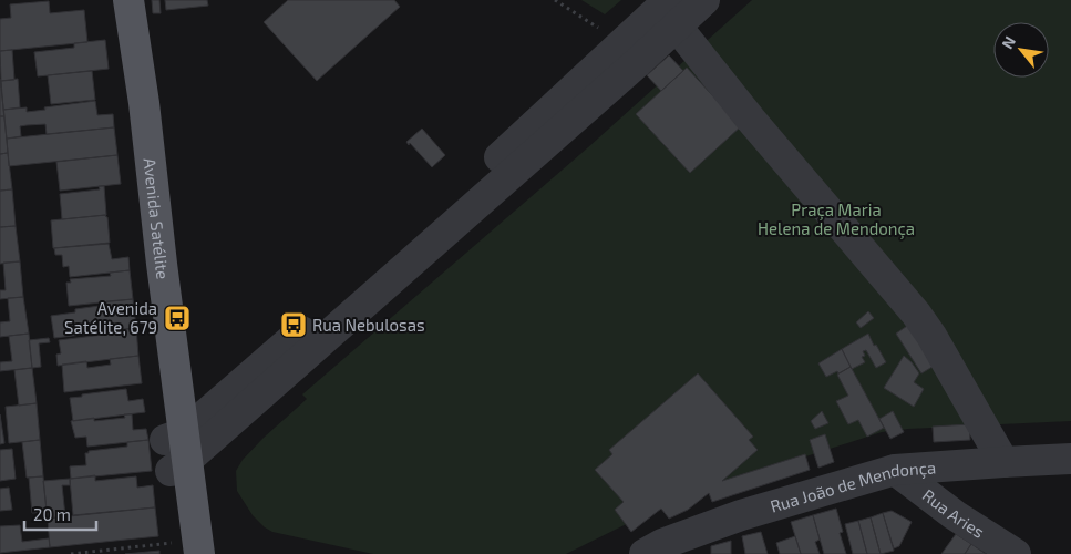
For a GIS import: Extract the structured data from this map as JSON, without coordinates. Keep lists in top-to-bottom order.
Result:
{
  "streets": {
    "main road": ["Avenida Satélite"],
    "street": ["Rua João de Mendonça", "Rua Aries"]
  },
  "crossings": [
    ["Rua João de Mendonça", "Rua Aries"]
  ],
  "parks": ["Praça Maria Helena de Mendonça"],
  "places": {
    "bus stop": ["Avenida Satélite, 679", "Rua Nebulosas"]
  },
  "scale_bar": "20 m",
  "north": "top left"
}
